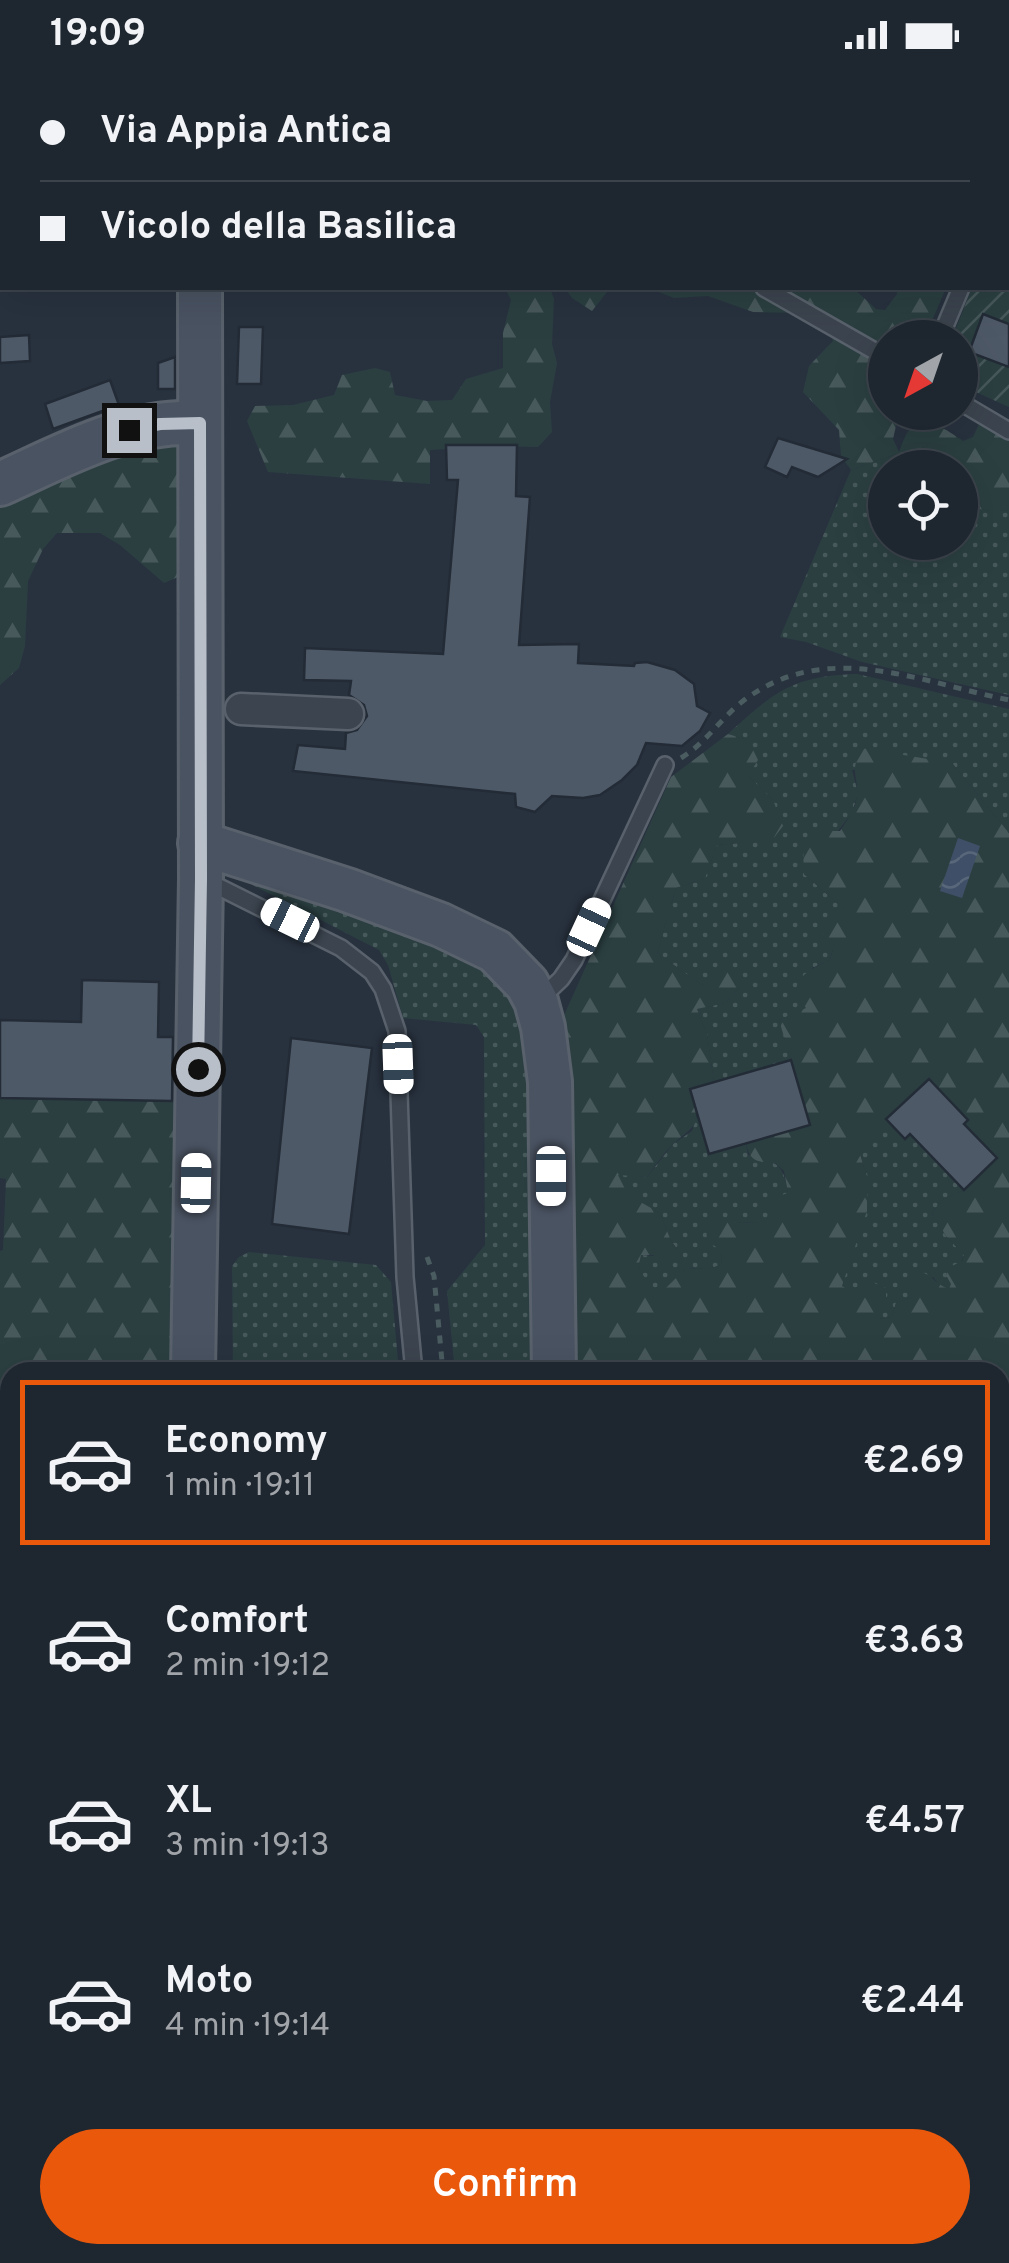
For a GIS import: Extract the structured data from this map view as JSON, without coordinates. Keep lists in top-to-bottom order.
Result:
{
  "north": "bottom left",
  "page": {
    "status": "19:09",
    "banner": ["Via Appia Antica", "Vicolo della Basilica"],
    "list": [
      {
        "name": "Economy",
        "note": "1 min · 19:11",
        "value": "€2.69"
      },
      {
        "name": "Comfort",
        "note": "2 min · 19:12",
        "value": "€3.63"
      },
      {
        "name": "XL",
        "note": "3 min · 19:13",
        "value": "€4.57"
      },
      {
        "name": "Moto",
        "note": "4 min · 19:14",
        "value": "€2.44"
      }
    ],
    "buttons": "Confirm"
  }
}
